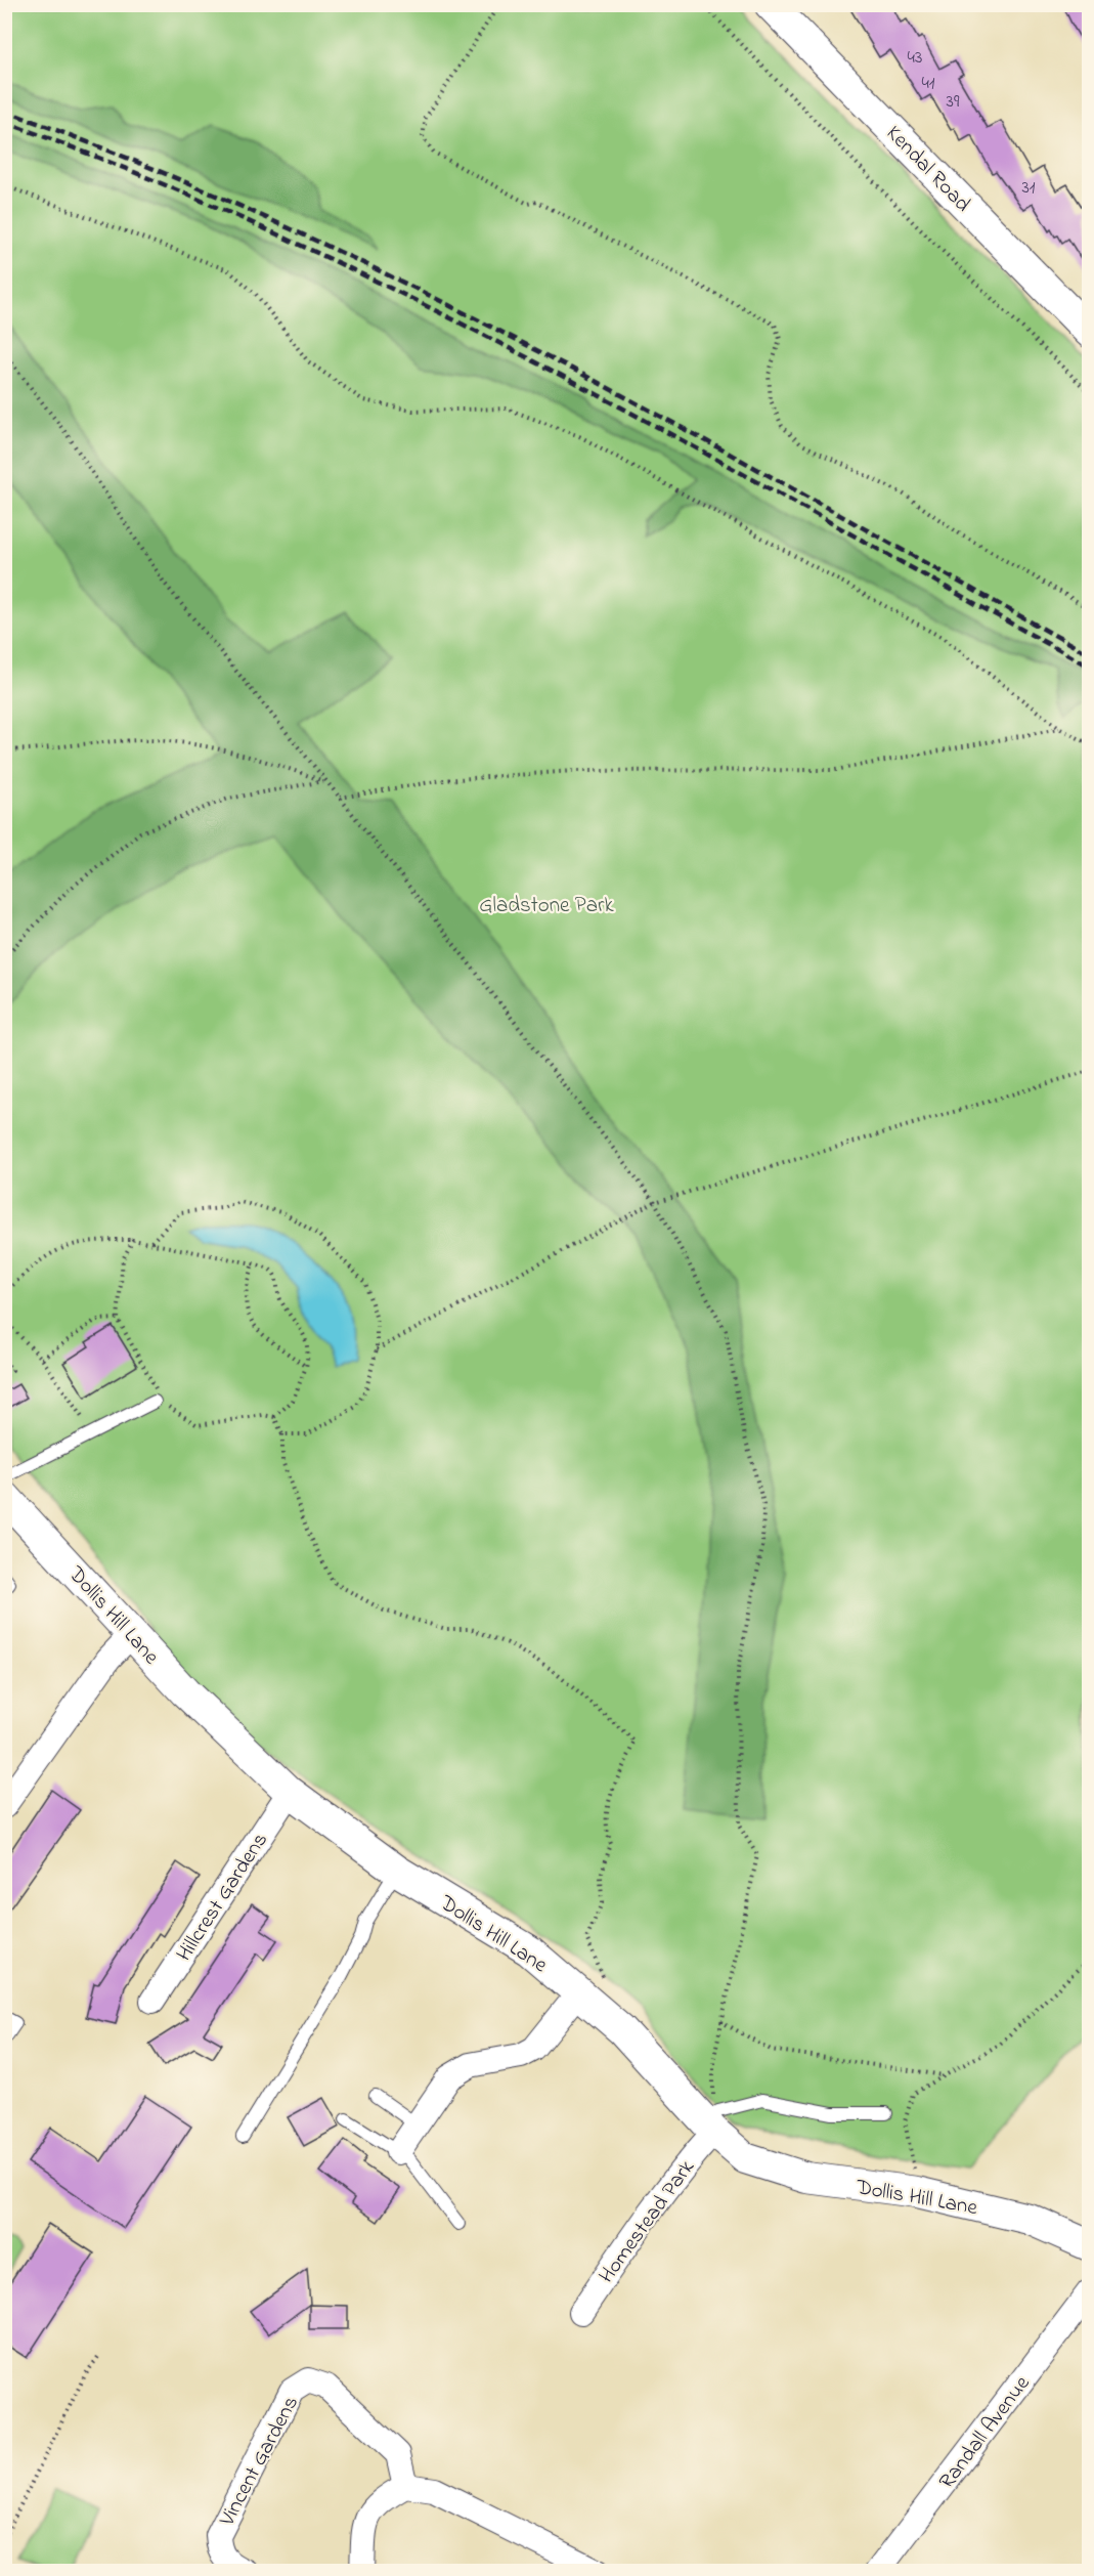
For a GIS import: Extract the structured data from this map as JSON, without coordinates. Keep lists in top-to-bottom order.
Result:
{
  "streets": {
    "street": [
      "Kendal Road",
      "Dollis Hill Lane",
      "Hillcrest Gardens",
      "Homestead Park",
      "Randall Avenue",
      "Vincent Gardens"
    ]
  },
  "crossings": [
    ["Dollis Hill Lane", "Hillcrest Gardens"],
    ["Dollis Hill Lane", "Homestead Park"]
  ],
  "parks": ["Gladstone Park"],
  "house_numbers": [
    "43",
    "41",
    "39",
    "31"
  ]
}
